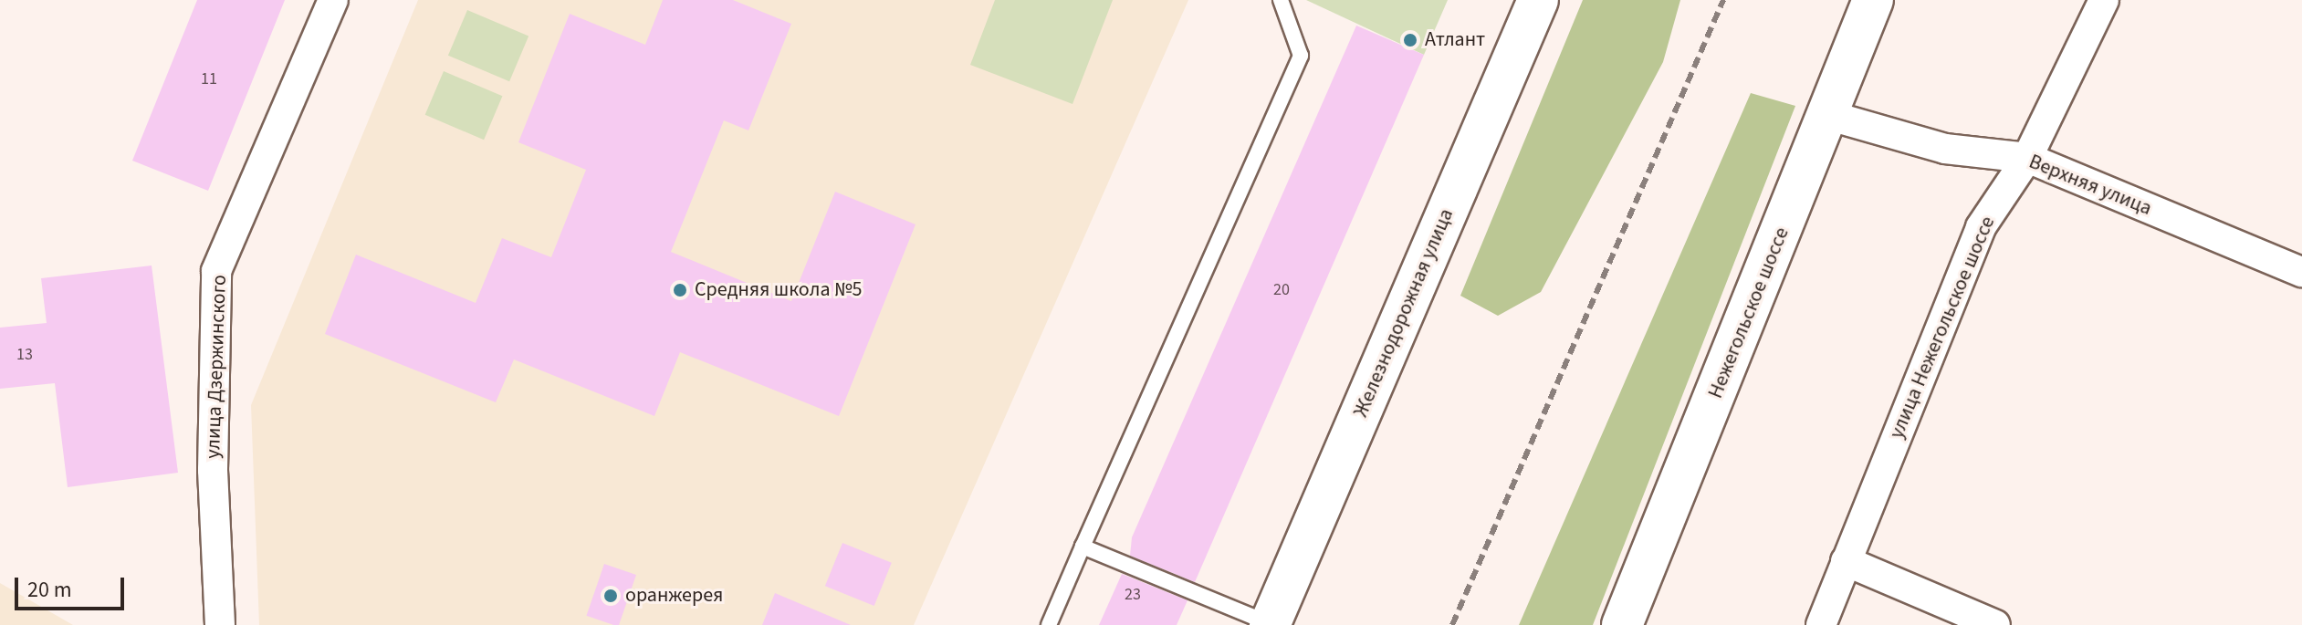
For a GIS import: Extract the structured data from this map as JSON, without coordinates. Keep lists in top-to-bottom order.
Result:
{
  "streets": {
    "street": [
      "Верхняя улица",
      "Железнодорожная улица",
      "Нежегольское шоссе",
      "улица Нежегольское шоссе",
      "улица Дзержинского"
    ]
  },
  "crossings": [
    ["Верхняя улица", "Нежегольское шоссе"],
    ["Верхняя улица", "улица Нежегольское шоссе"]
  ],
  "places": ["Атлант", "Средняя школа №5", "оранжерея"],
  "house_numbers": [
    "11",
    "20",
    "13",
    "23"
  ],
  "scale_bar": "20 m"
}
